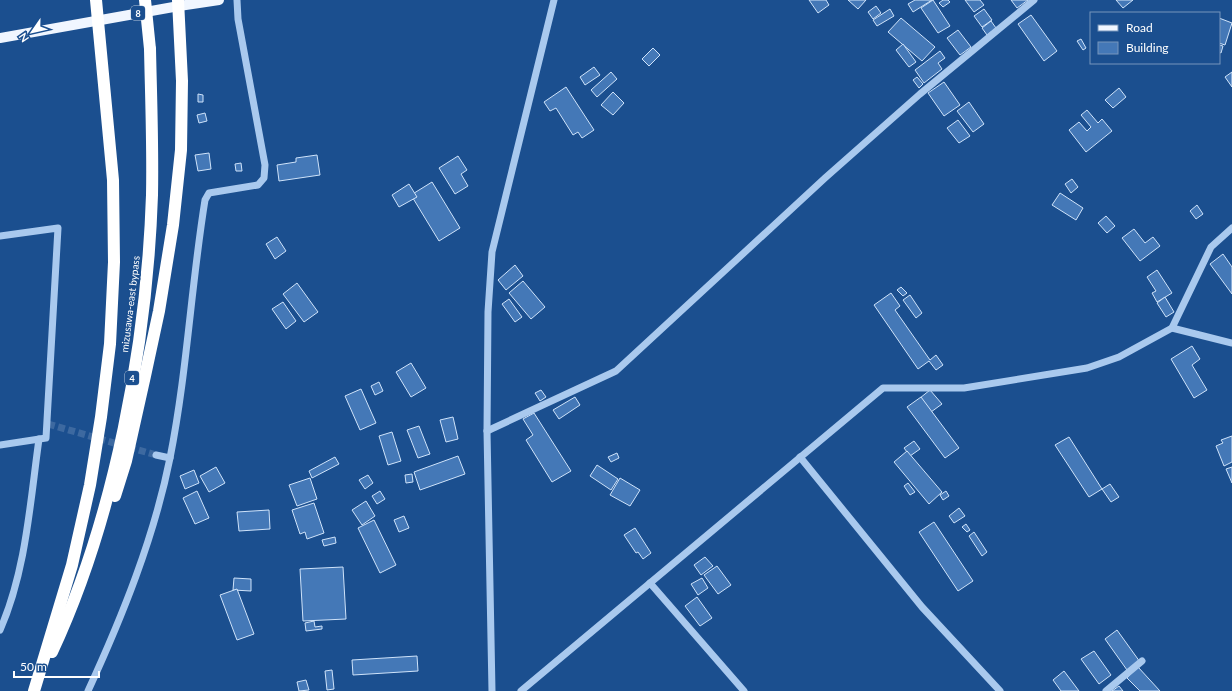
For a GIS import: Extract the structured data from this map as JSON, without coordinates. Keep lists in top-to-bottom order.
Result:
{
  "streets": {
    "highway": ["mizusawa-east bypass", "4"],
    "main road": ["8"]
  },
  "legend": ["Road", "Building"],
  "scale_bar": "50 m",
  "north": "bottom left"
}
